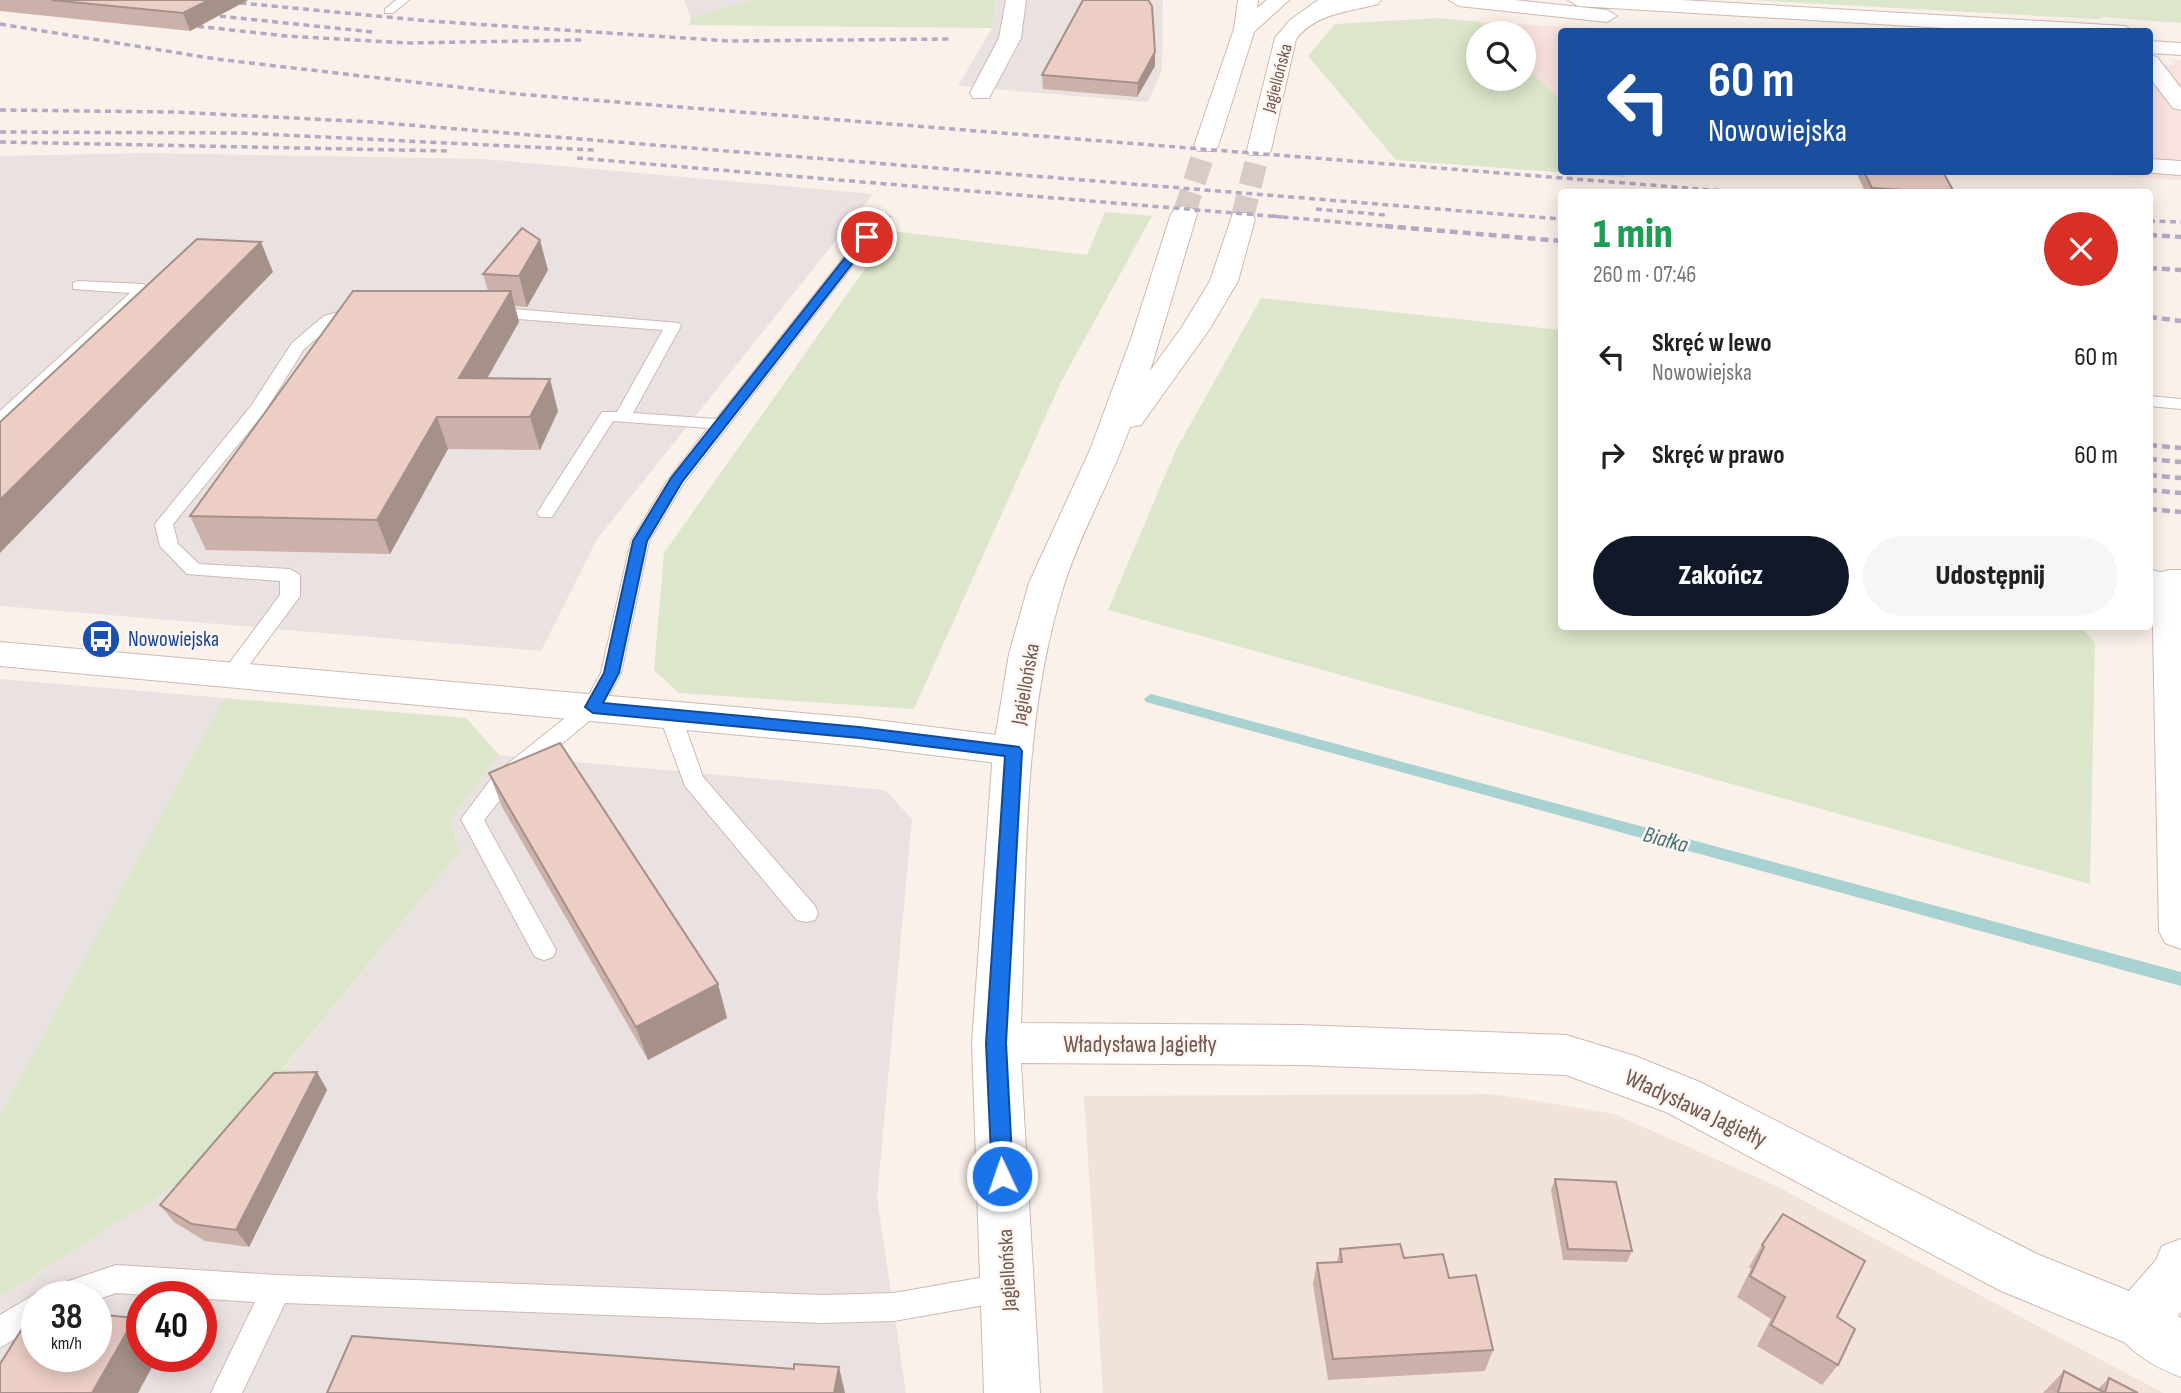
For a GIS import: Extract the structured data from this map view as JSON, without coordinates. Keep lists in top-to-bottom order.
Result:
{
  "streets": {
    "street": ["Jagiellońska", "Władysława Jagiełły"]
  },
  "crossings": [
    ["Jagiellońska", "Władysława Jagiełły"]
  ],
  "water": ["Białka"],
  "places": {
    "bus stop": ["Nowowiejska"]
  },
  "page": {
    "turn": ["60 m", "Nowowiejska"],
    "heading": ["1 min", "260 m · 07:46"],
    "list": [
      {
        "name": "Skręć w lewo",
        "note": "Nowowiejska",
        "value": "60 m"
      },
      {
        "name": "Skręć w prawo",
        "value": "60 m"
      }
    ],
    "buttons": ["Zakończ", "Udostępnij"],
    "speed": "38 km/h",
    "limit": "40"
  }
}
